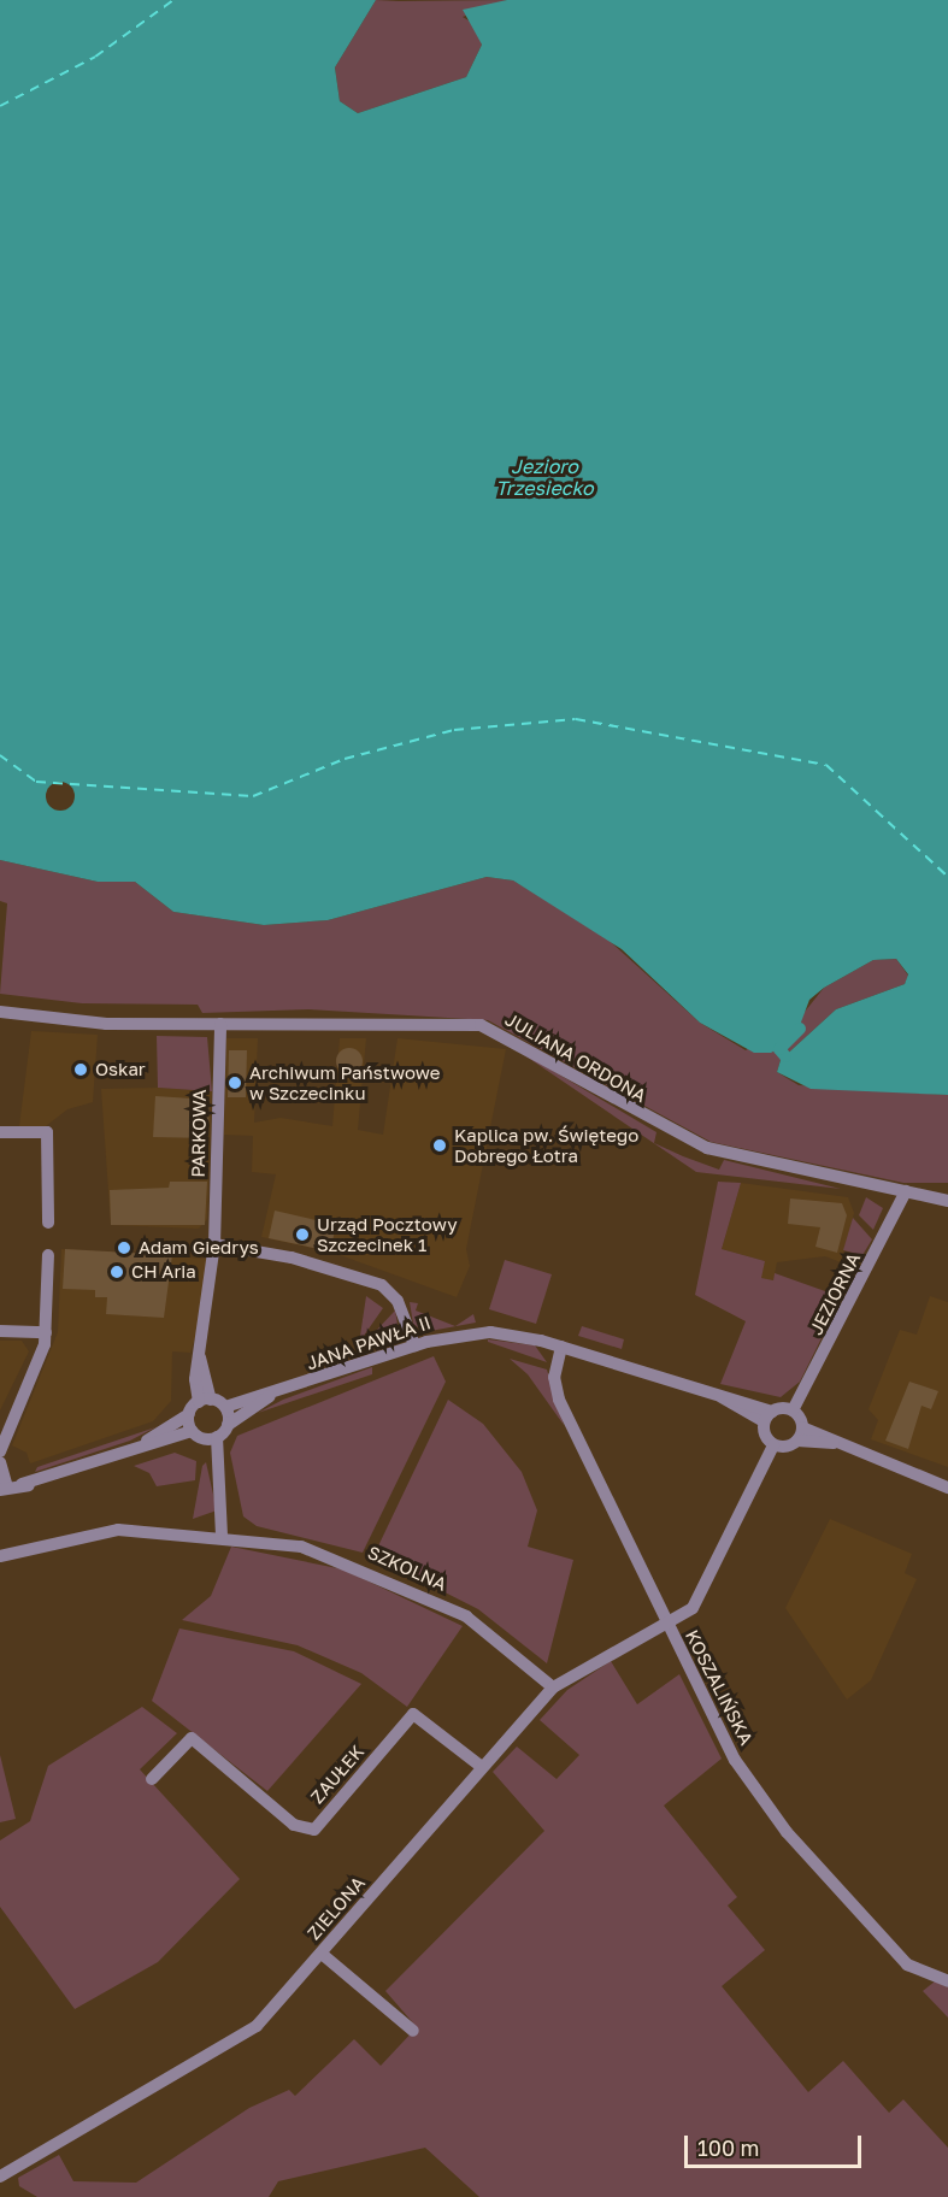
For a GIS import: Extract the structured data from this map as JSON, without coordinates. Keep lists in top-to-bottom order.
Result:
{
  "streets": {
    "street": [
      "JULIANA ORDONA",
      "PARKOWA",
      "JEZIORNA",
      "JANA PAWŁA II",
      "SZKOLNA",
      "KOSZALIŃSKA",
      "ZAUŁEK",
      "ZIELONA"
    ]
  },
  "crossings": [
    ["JULIANA ORDONA", "PARKOWA"],
    ["JULIANA ORDONA", "JEZIORNA"],
    ["PARKOWA", "JANA PAWŁA II"],
    ["JEZIORNA", "JANA PAWŁA II"],
    ["JANA PAWŁA II", "KOSZALIŃSKA"],
    ["SZKOLNA", "ZIELONA"],
    ["KOSZALIŃSKA", "ZIELONA"],
    ["ZAUŁEK", "ZIELONA"]
  ],
  "water": ["Jezioro Trzesiecko"],
  "places": [
    "Oskar",
    "Archiwum Państwowe w Szczecinku",
    "Kaplica pw. Świętego Dobrego Łotra",
    "Urząd Pocztowy Szczecinek 1",
    "Adam Giedrys",
    "CH Aria"
  ],
  "scale_bar": "100 m"
}
